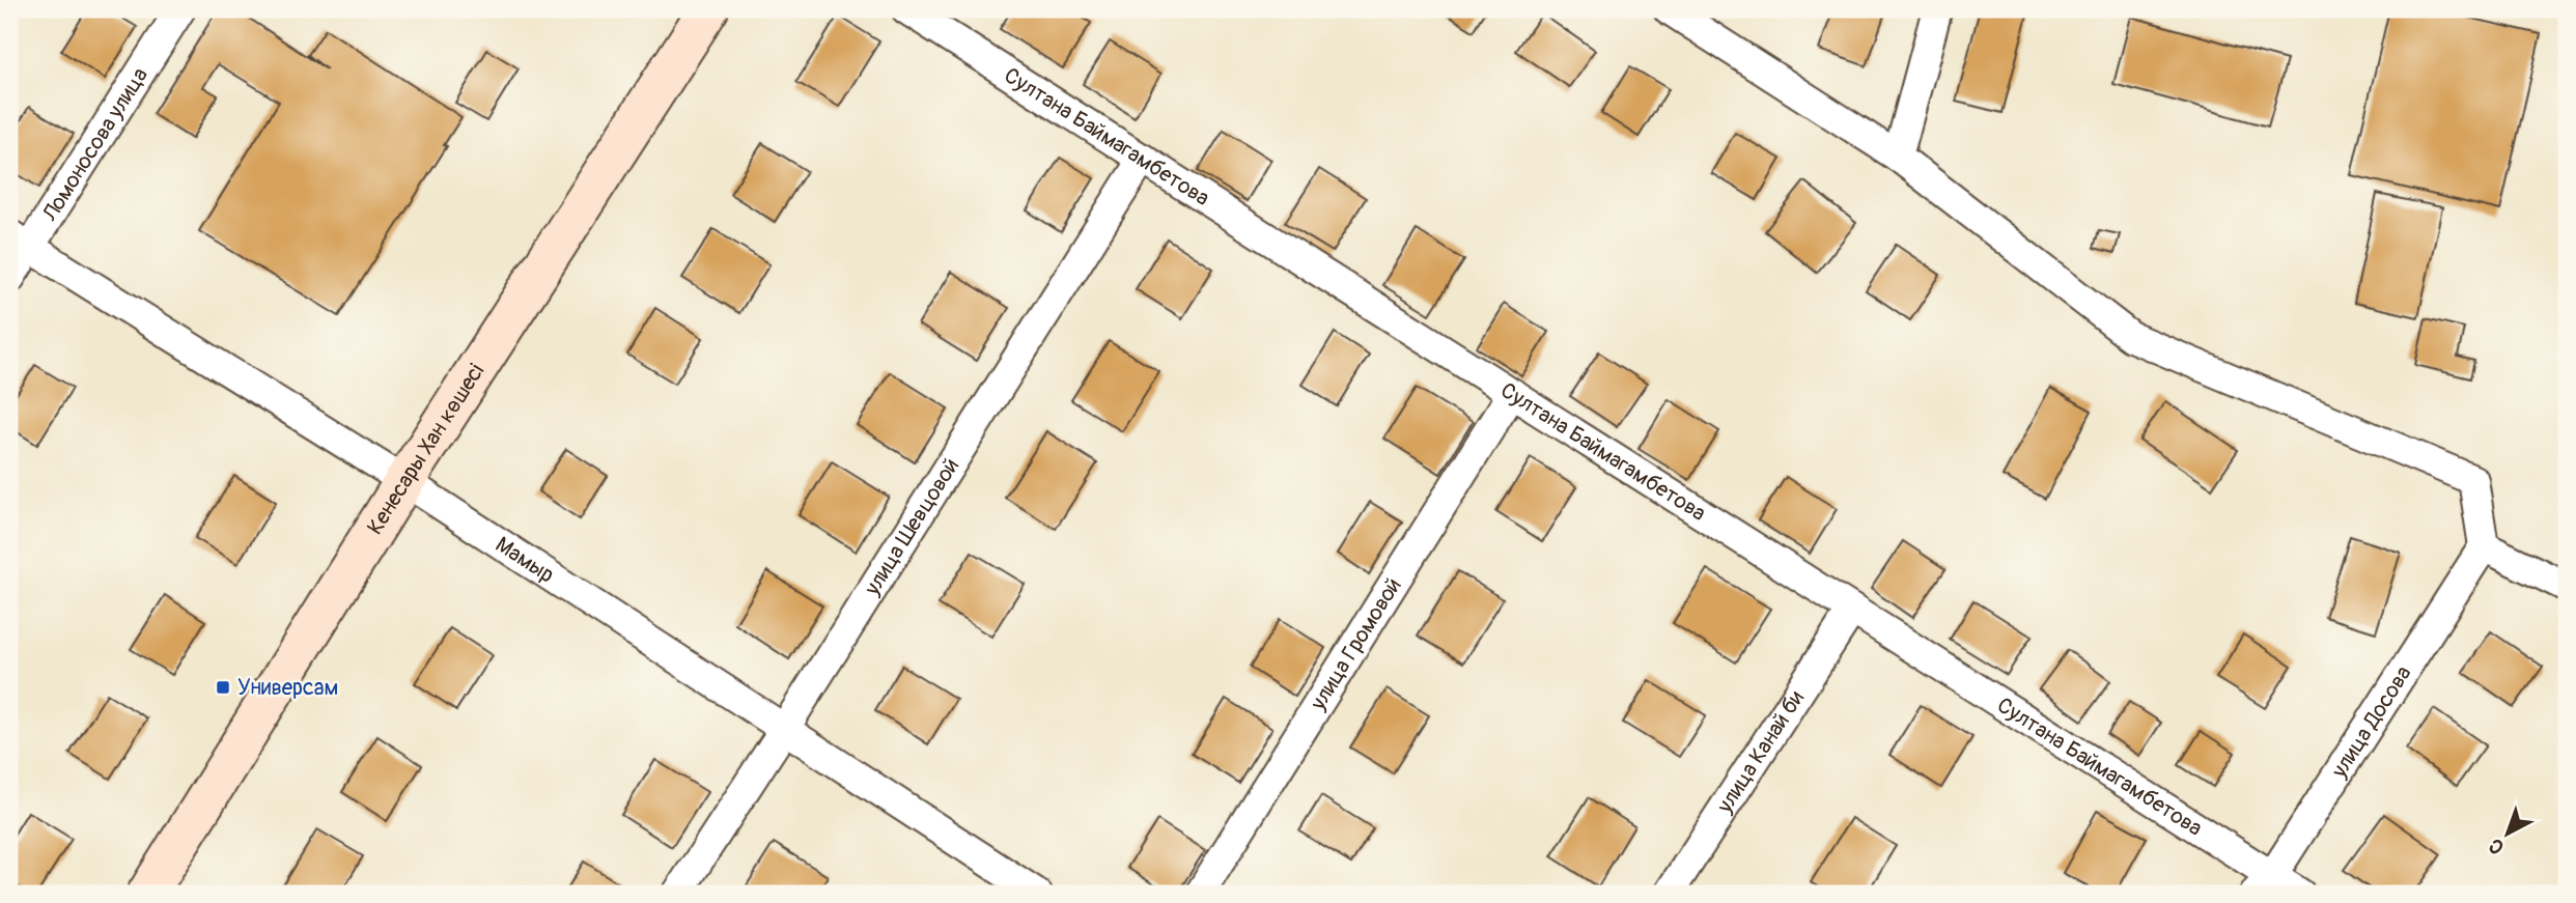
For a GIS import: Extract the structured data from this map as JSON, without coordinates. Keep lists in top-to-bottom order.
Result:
{
  "streets": {
    "main road": ["Кенесары Хан көшесі"],
    "street": [
      "Султана Баймагамбетова",
      "Ломоносова улица",
      "улица Шевцовой",
      "Мамыр",
      "улица Громовой",
      "улица Досова",
      "улица Канай би"
    ]
  },
  "crossings": [
    ["Султана Баймагамбетова", "улица Шевцовой"],
    ["Султана Баймагамбетова", "улица Громовой"],
    ["Султана Баймагамбетова", "улица Досова"],
    ["Султана Баймагамбетова", "улица Канай би"],
    ["Ломоносова улица", "Мамыр"],
    ["Кенесары Хан көшесі", "Мамыр"],
    ["улица Шевцовой", "Мамыр"]
  ],
  "places": {
    "transit": ["Универсам"]
  },
  "north": "bottom left"
}
